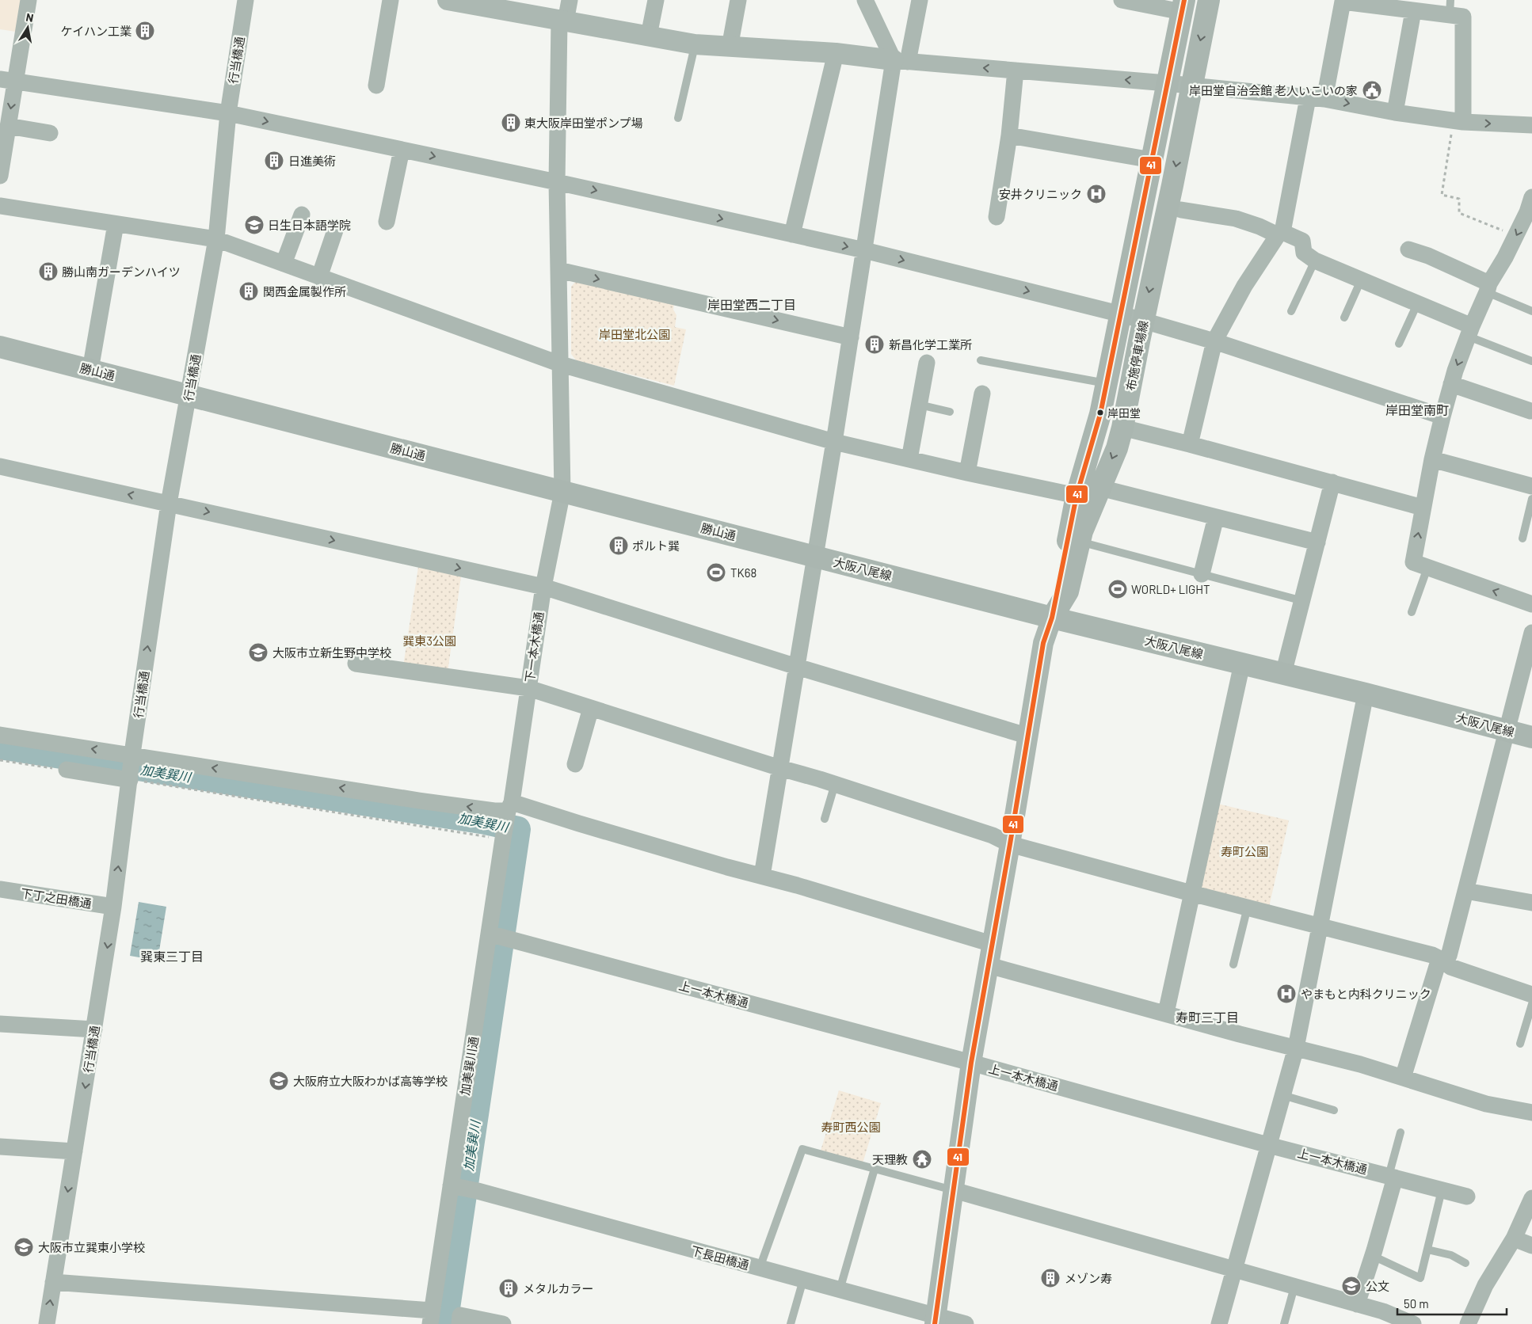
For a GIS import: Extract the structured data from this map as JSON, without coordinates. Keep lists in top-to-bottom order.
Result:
{
  "streets": {
    "main road": ["布施停車場線", "勝山通", "大阪八尾線"],
    "street": [
      "行当橋通",
      "下一本木橋通",
      "下丁之田橋通",
      "上一本木橋通",
      "加美巽川通",
      "下長田橋通"
    ]
  },
  "crossings": [
    ["行当橋通", "勝山通"],
    ["行当橋通", "下丁之田橋通"],
    ["布施停車場線", "大阪八尾線"],
    ["勝山通", "大阪八尾線"],
    ["勝山通", "下一本木橋通"],
    ["下一本木橋通", "加美巽川通"],
    ["上一本木橋通", "加美巽川通"],
    ["加美巽川通", "下長田橋通"]
  ],
  "districts": [
    "岸田堂西二丁目",
    "岸田堂南町",
    "巽東三丁目",
    "寿町三丁目"
  ],
  "water": ["加美巽川"],
  "parks": [
    "岸田堂北公園",
    "巽東3公園",
    "寿町公園",
    "寿町西公園"
  ],
  "places": {
    "building": [
      "ケイハン工業",
      "東大阪岸田堂ポンプ場",
      "日進美術",
      "勝山南ガーデンハイツ",
      "関西金属製作所",
      "新昌化学工業所",
      "ポルト巽",
      "メゾン寿",
      "メタルカラー"
    ],
    "public building": ["岸田堂自治会館 老人いこいの家"],
    "hospital": ["安井クリニック", "やまもと内科クリニック"],
    "school or university": [
      "日生日本語学院",
      "大阪市立新生野中学校",
      "大阪府立大阪わかば高等学校",
      "大阪市立巽東小学校",
      "公文"
    ],
    "other": ["岸田堂"],
    "sports": ["TK68", "WORLD+ LIGHT"],
    "temple": ["天理教"]
  },
  "lines": ["transit line 41"],
  "scale_bar": "50 m",
  "north": "top"
}
